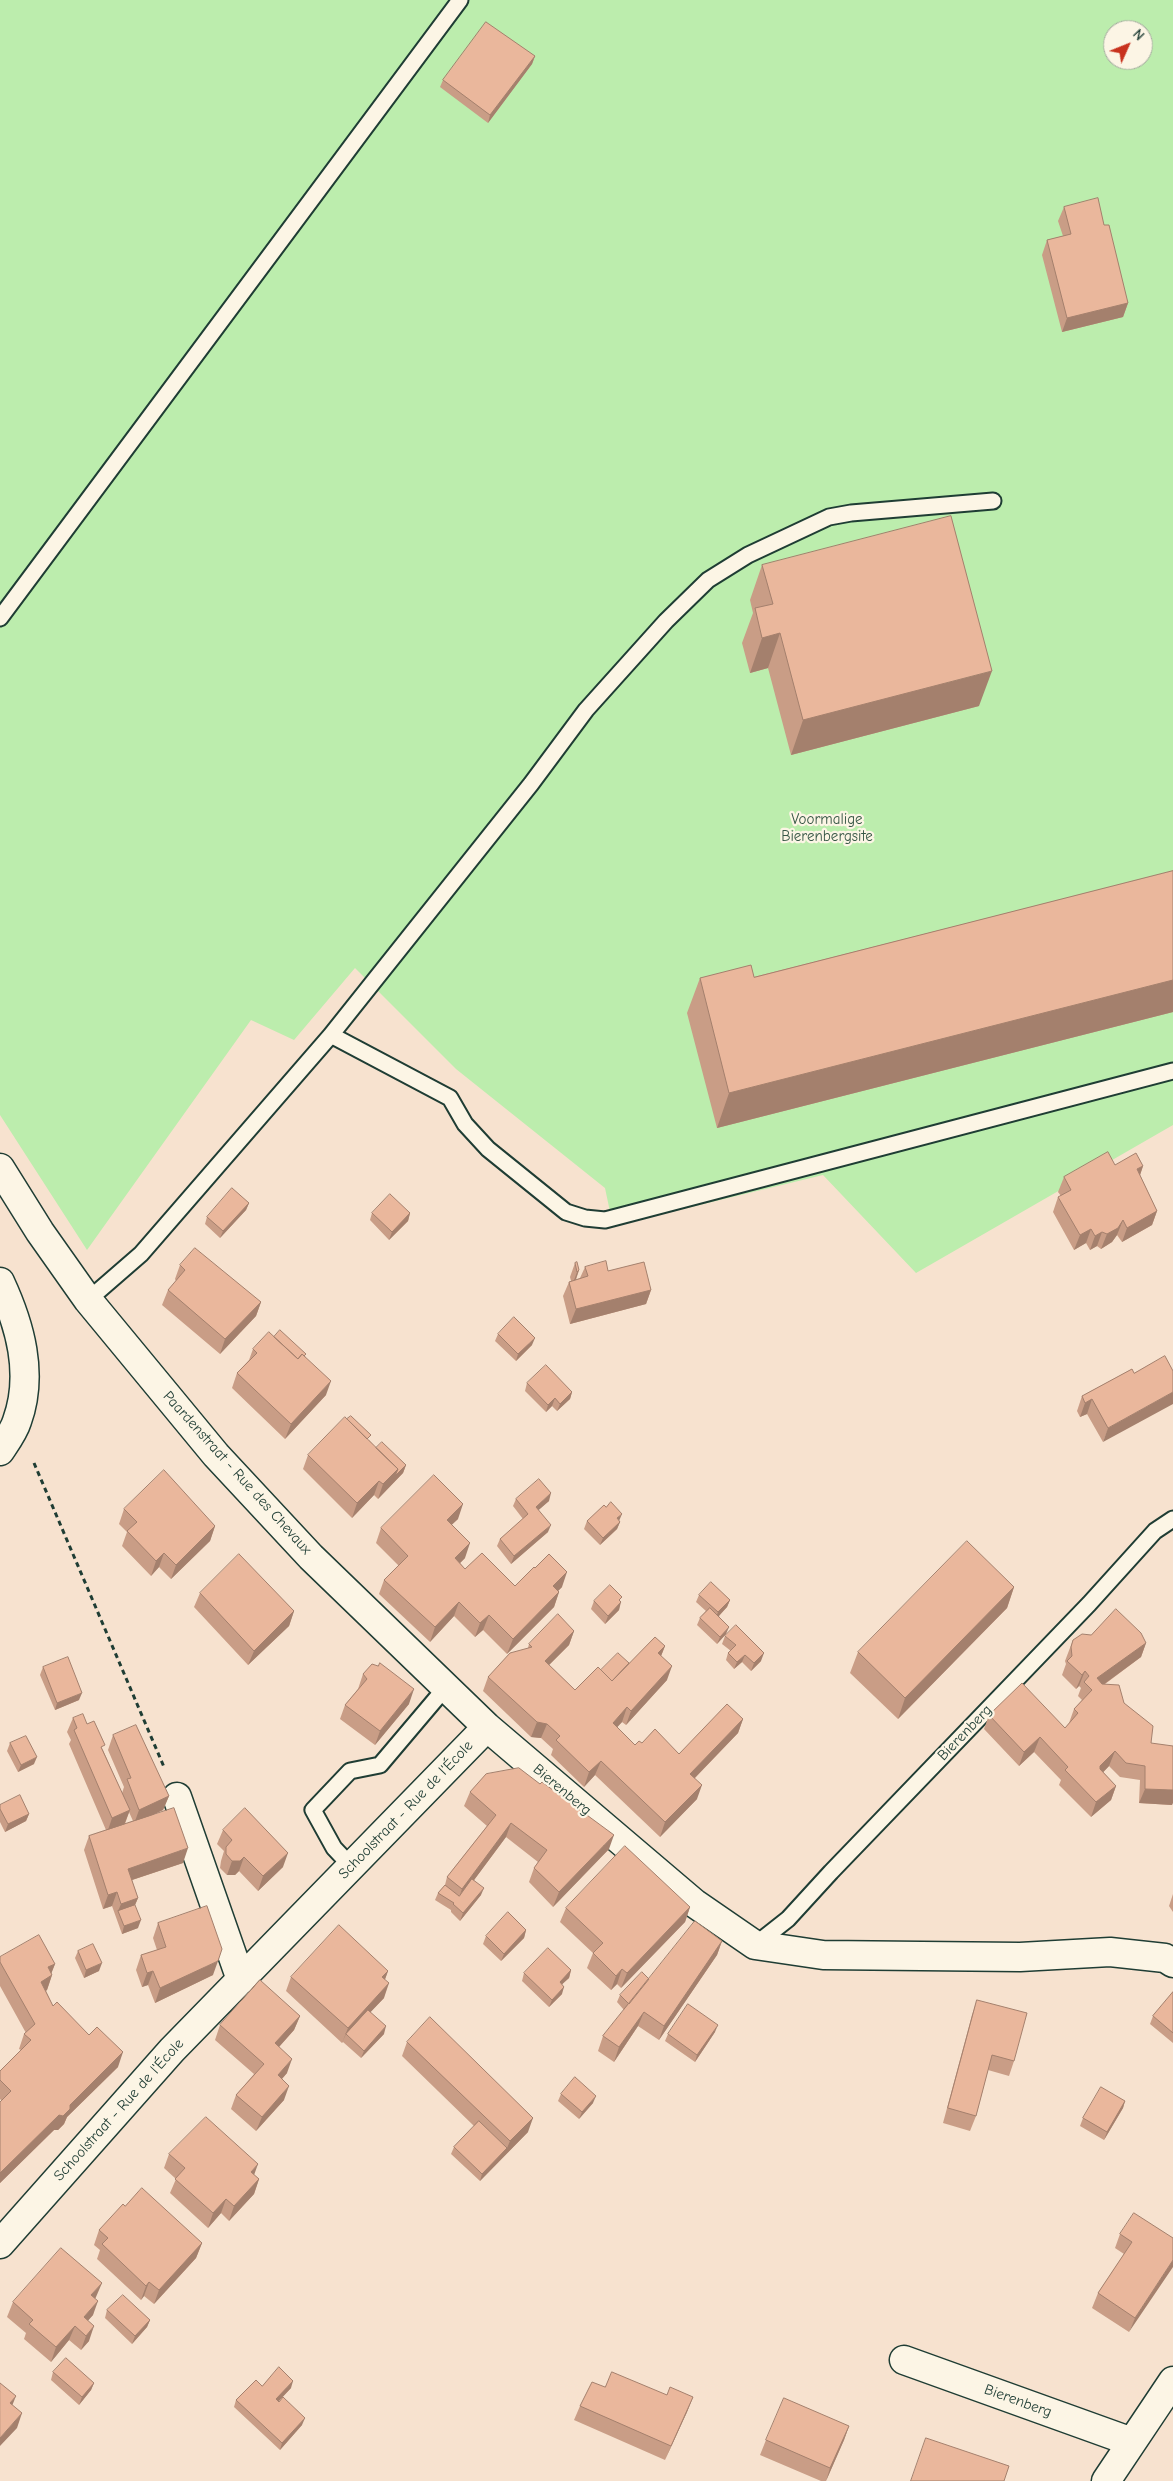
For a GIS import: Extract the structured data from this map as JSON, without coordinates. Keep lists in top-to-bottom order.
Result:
{
  "streets": {
    "street": ["Paardenstraat - Rue des Chevaux", "Bierenberg", "Schoolstraat - Rue de l'École"]
  },
  "crossings": [
    ["Paardenstraat - Rue des Chevaux", "Bierenberg"],
    ["Paardenstraat - Rue des Chevaux", "Schoolstraat - Rue de l'École"],
    ["Bierenberg", "Schoolstraat - Rue de l'École"]
  ],
  "parks": ["Voormalige Bierenbergsite"],
  "north": "top right"
}
